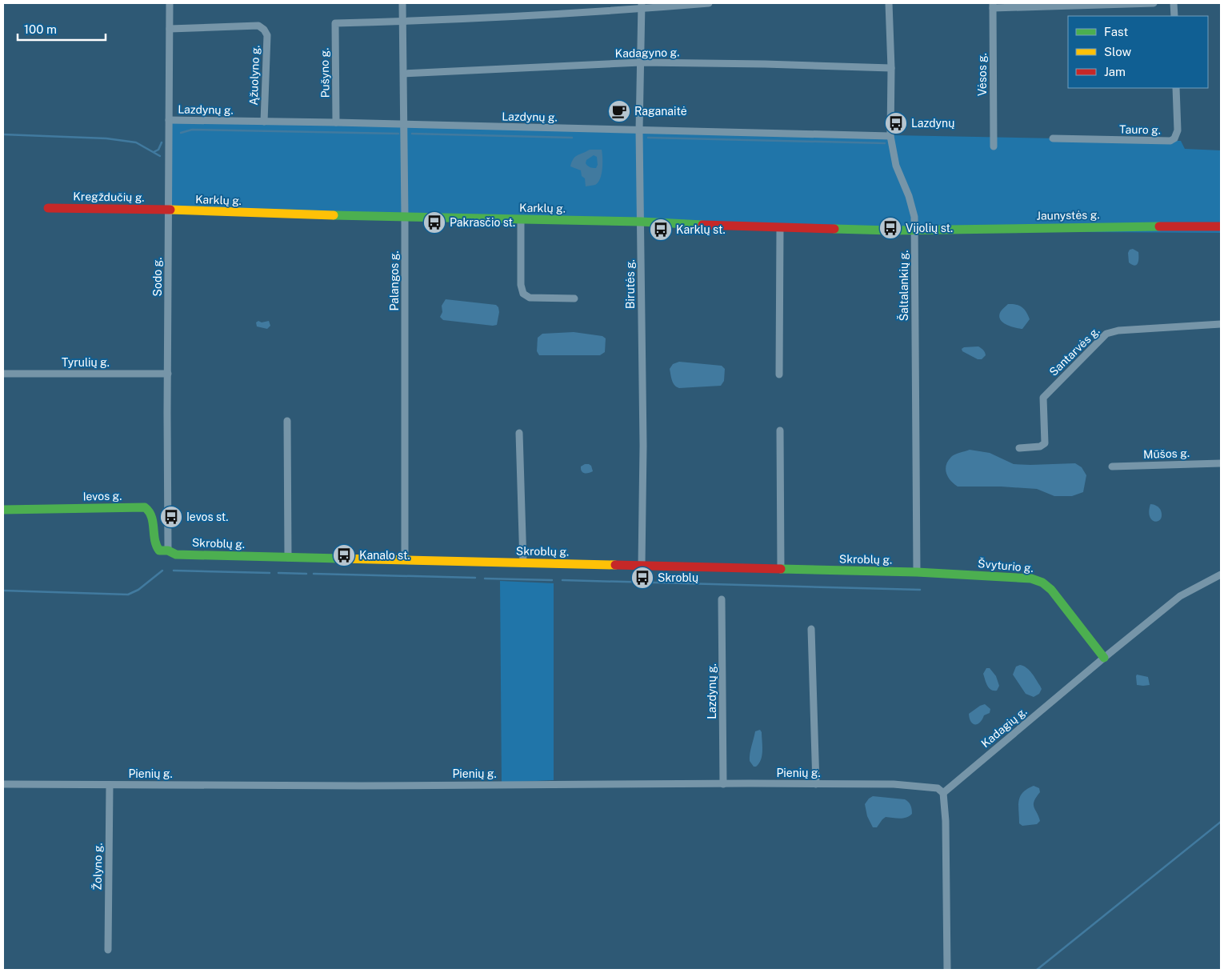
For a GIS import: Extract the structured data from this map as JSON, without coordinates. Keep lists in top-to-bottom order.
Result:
{
  "streets": {
    "street": [
      "Kadagyno g.",
      "Pušyno g.",
      "Vėsos g.",
      "Ąžuolyno g.",
      "Lazdynų g.",
      "Tauro g.",
      "Kregždučių g.",
      "Karklų g.",
      "Jaunystės g.",
      "Sodo g.",
      "Palangos g.",
      "Birutės g.",
      "Šaltalankių g.",
      "Santarvės g.",
      "Tyrulių g.",
      "Mūšos g.",
      "Ievos g.",
      "Skroblų g.",
      "Švyturio g.",
      "Kadagių g.",
      "Pienių g.",
      "Žolyno g."
    ]
  },
  "crossings": [
    ["Kadagyno g.", "Palangos g."],
    ["Kadagyno g.", "Birutės g."],
    ["Kadagyno g.", "Šaltalankių g."],
    ["Pušyno g.", "Lazdynų g."],
    ["Pušyno g.", "Palangos g."],
    ["Ąžuolyno g.", "Lazdynų g."],
    ["Ąžuolyno g.", "Sodo g."],
    ["Lazdynų g.", "Sodo g."],
    ["Lazdynų g.", "Palangos g."],
    ["Lazdynų g.", "Birutės g."],
    ["Lazdynų g.", "Šaltalankių g."],
    ["Lazdynų g.", "Pienių g."],
    ["Kregždučių g.", "Karklų g."],
    ["Kregždučių g.", "Sodo g."],
    ["Karklų g.", "Jaunystės g."],
    ["Karklų g.", "Sodo g."],
    ["Karklų g.", "Palangos g."],
    ["Karklų g.", "Birutės g."],
    ["Karklų g.", "Šaltalankių g."],
    ["Jaunystės g.", "Šaltalankių g."],
    ["Sodo g.", "Tyrulių g."],
    ["Sodo g.", "Ievos g."],
    ["Sodo g.", "Skroblų g."],
    ["Palangos g.", "Skroblų g."],
    ["Birutės g.", "Skroblų g."],
    ["Šaltalankių g.", "Skroblų g."],
    ["Šaltalankių g.", "Švyturio g."],
    ["Ievos g.", "Skroblų g."],
    ["Skroblų g.", "Švyturio g."],
    ["Švyturio g.", "Kadagių g."],
    ["Kadagių g.", "Pienių g."],
    ["Pienių g.", "Žolyno g."]
  ],
  "places": {
    "cafe": ["Raganaitė"],
    "bus stop": [
      "Lazdynų",
      "Pakrasčio st.",
      "Vijolių st.",
      "Karklų st.",
      "Ievos st.",
      "Kanalo st.",
      "Skroblų"
    ]
  },
  "legend": ["Fast", "Slow", "Jam"],
  "scale_bar": "100 m"
}
